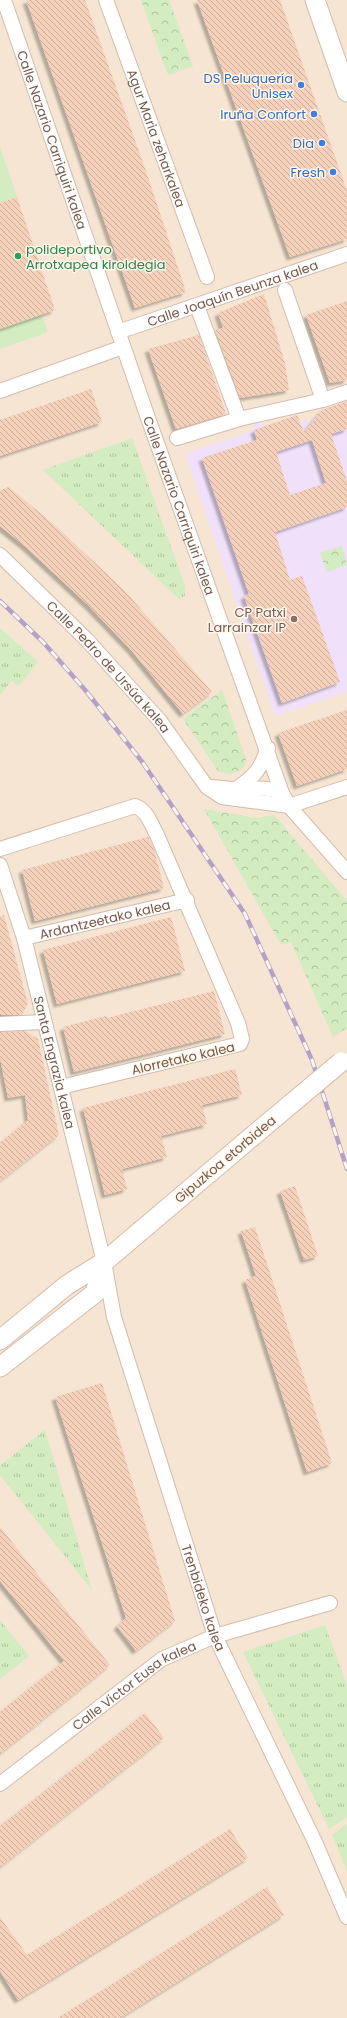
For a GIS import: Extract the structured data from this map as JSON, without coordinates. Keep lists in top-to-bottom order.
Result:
{
  "streets": {
    "main road": ["Gipuzkoa etorbidea"],
    "street": [
      "Agur Maria zeharkalea",
      "Calle Nazario Carriquiri kalea",
      "Calle Joaquín Beunza kalea",
      "Calle Pedro de Ursúa kalea",
      "Ardantzeetako kalea",
      "Alorretako kalea",
      "Santa Engrazia kalea",
      "Trenbideko kalea",
      "Calle Victor Eusa kalea"
    ]
  },
  "crossings": [
    ["Calle Nazario Carriquiri kalea", "Calle Joaquín Beunza kalea"],
    ["Calle Nazario Carriquiri kalea", "Calle Pedro de Ursúa kalea"],
    ["Ardantzeetako kalea", "Alorretako kalea"],
    ["Ardantzeetako kalea", "Santa Engrazia kalea"],
    ["Alorretako kalea", "Santa Engrazia kalea"],
    ["Santa Engrazia kalea", "Gipuzkoa etorbidea"],
    ["Santa Engrazia kalea", "Trenbideko kalea"],
    ["Gipuzkoa etorbidea", "Trenbideko kalea"],
    ["Trenbideko kalea", "Calle Victor Eusa kalea"]
  ],
  "places": [
    "DS Peluquería Unisex",
    "Iruña Confort",
    "Dia",
    "Fresh",
    "polideportivo Arrotxapea kiroldegia",
    "CP Patxi Larrainzar IP"
  ]
}
